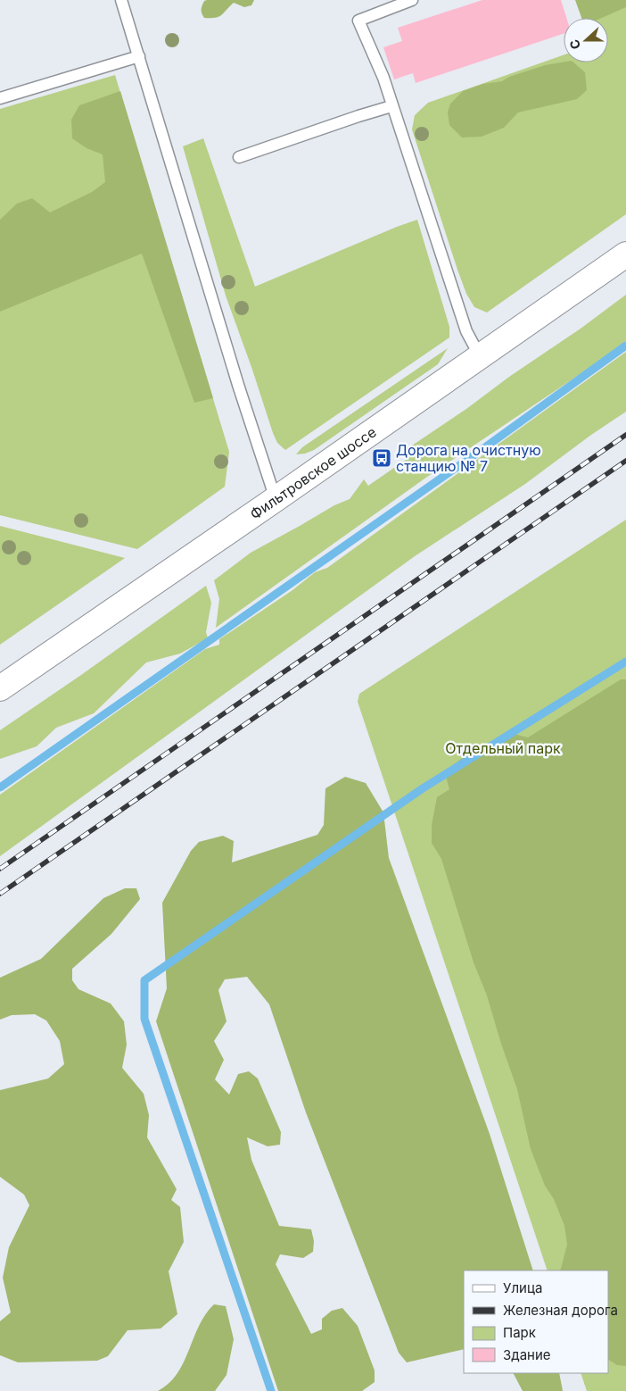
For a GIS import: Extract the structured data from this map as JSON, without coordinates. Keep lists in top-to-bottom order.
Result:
{
  "streets": {
    "main road": ["Фильтровское шоссе"]
  },
  "parks": ["Отдельный парк"],
  "places": {
    "bus stop": ["Дорога на очистную станцию № 7"]
  },
  "legend": [
    "Улица",
    "Железная дорога",
    "Парк",
    "Здание"
  ],
  "north": "left"
}
